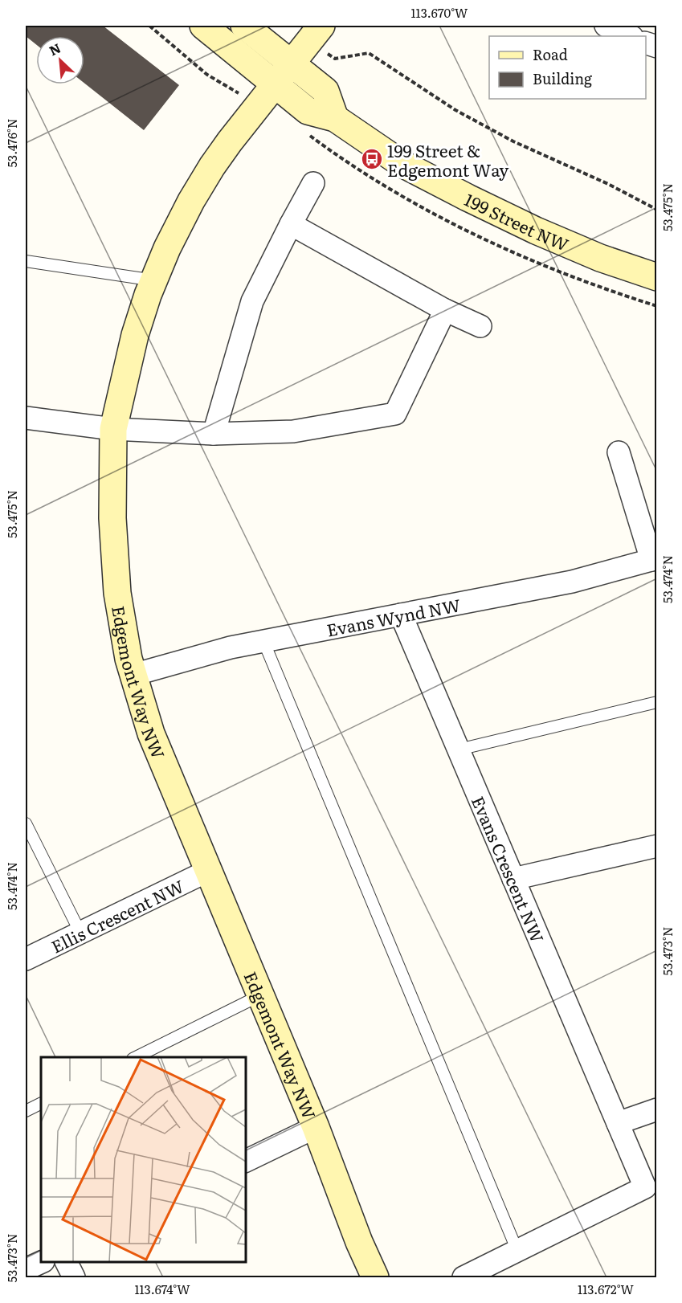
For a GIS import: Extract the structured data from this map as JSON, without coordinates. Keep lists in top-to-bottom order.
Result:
{
  "streets": {
    "street": [
      "199 Street NW",
      "Evans Wynd NW",
      "Edgemont Way NW",
      "Evans Crescent NW",
      "Ellis Crescent NW"
    ]
  },
  "crossings": [
    ["199 Street NW", "Edgemont Way NW"],
    ["Evans Wynd NW", "Edgemont Way NW"],
    ["Evans Wynd NW", "Evans Crescent NW"],
    ["Edgemont Way NW", "Ellis Crescent NW"]
  ],
  "places": {
    "bus stop": ["199 Street & Edgemont Way"]
  },
  "legend": ["Road", "Building"],
  "north": "top left",
  "coordinates": [
    "113.670°W",
    "53.476°N",
    "53.475°N",
    "53.474°N",
    "53.473°N",
    "113.674°W",
    "113.672°W"
  ]
}
